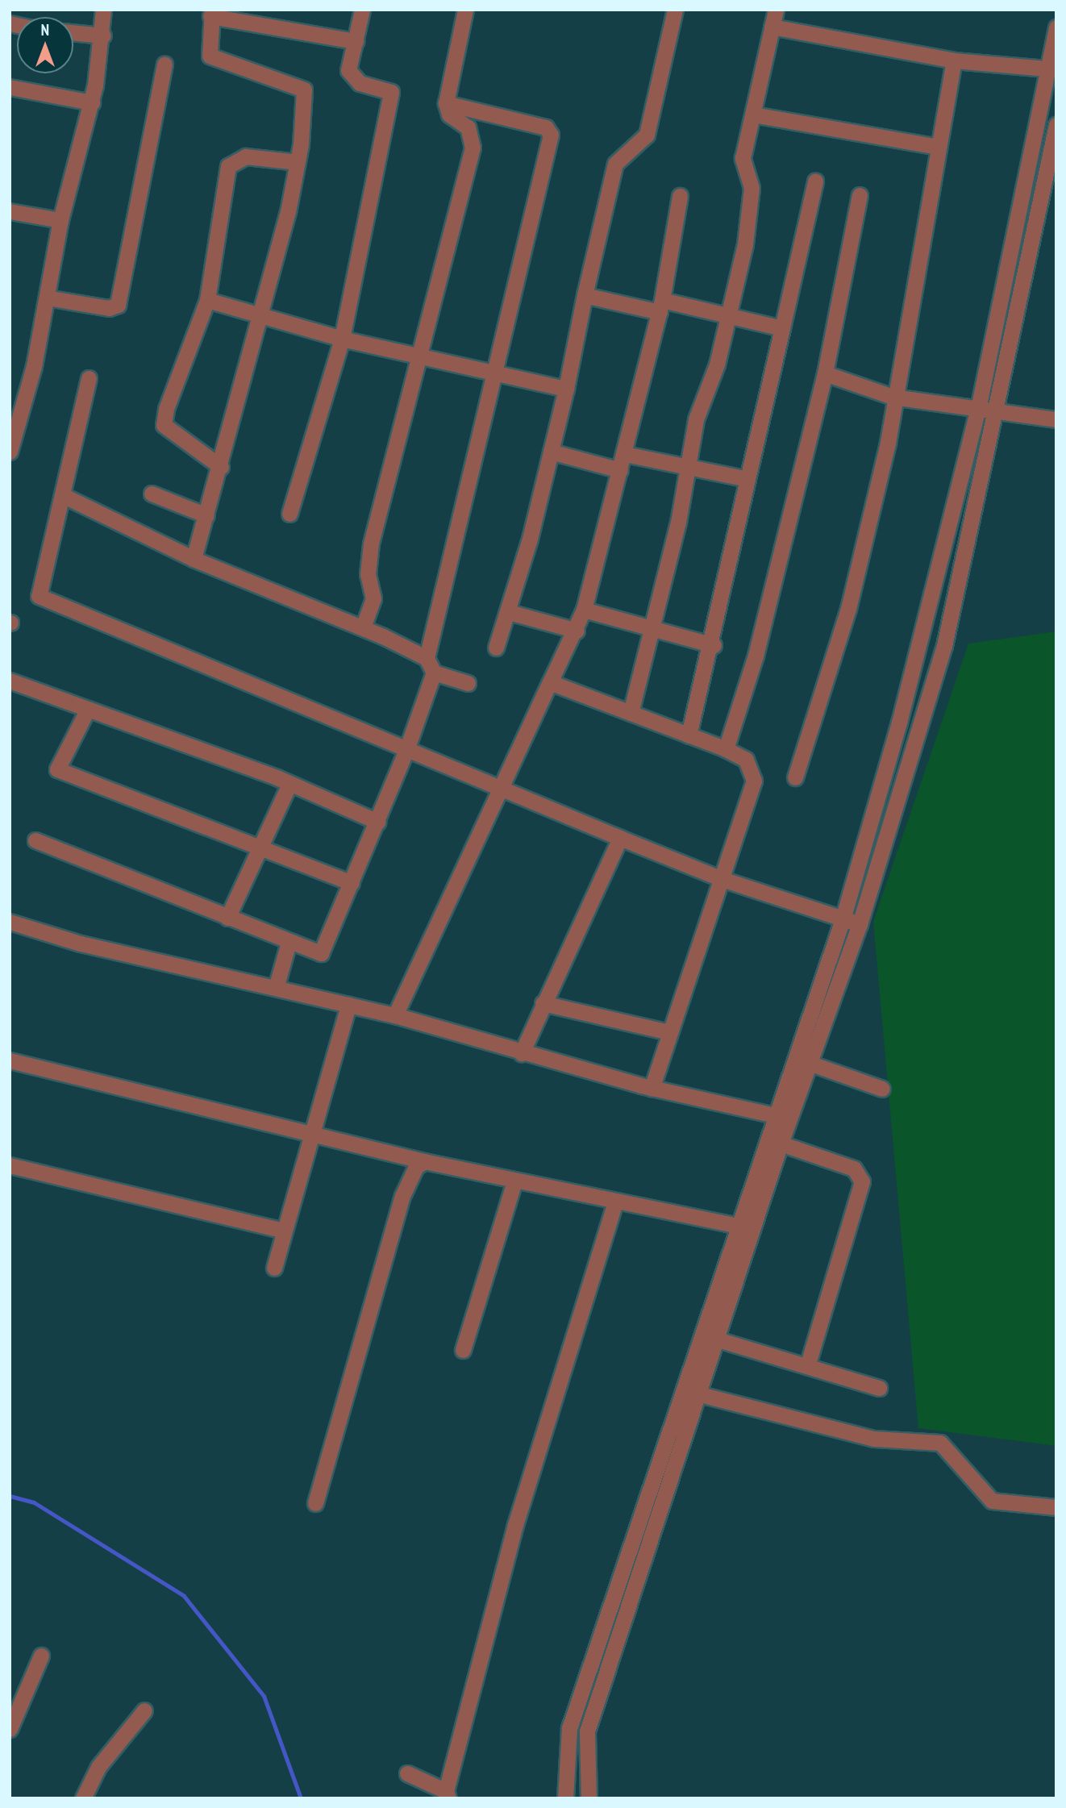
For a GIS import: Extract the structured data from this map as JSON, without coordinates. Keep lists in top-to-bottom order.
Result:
{
  "north": "top"
}
